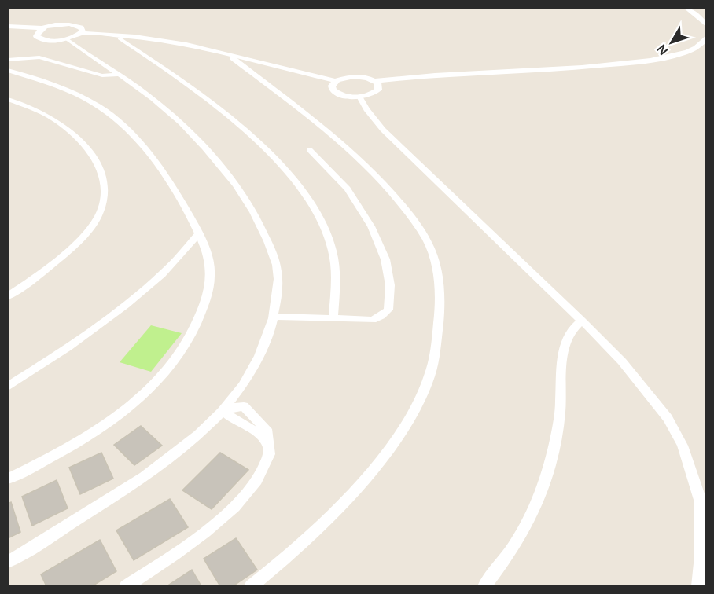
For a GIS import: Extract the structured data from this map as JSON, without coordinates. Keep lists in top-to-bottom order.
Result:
{
  "north": "bottom left"
}
